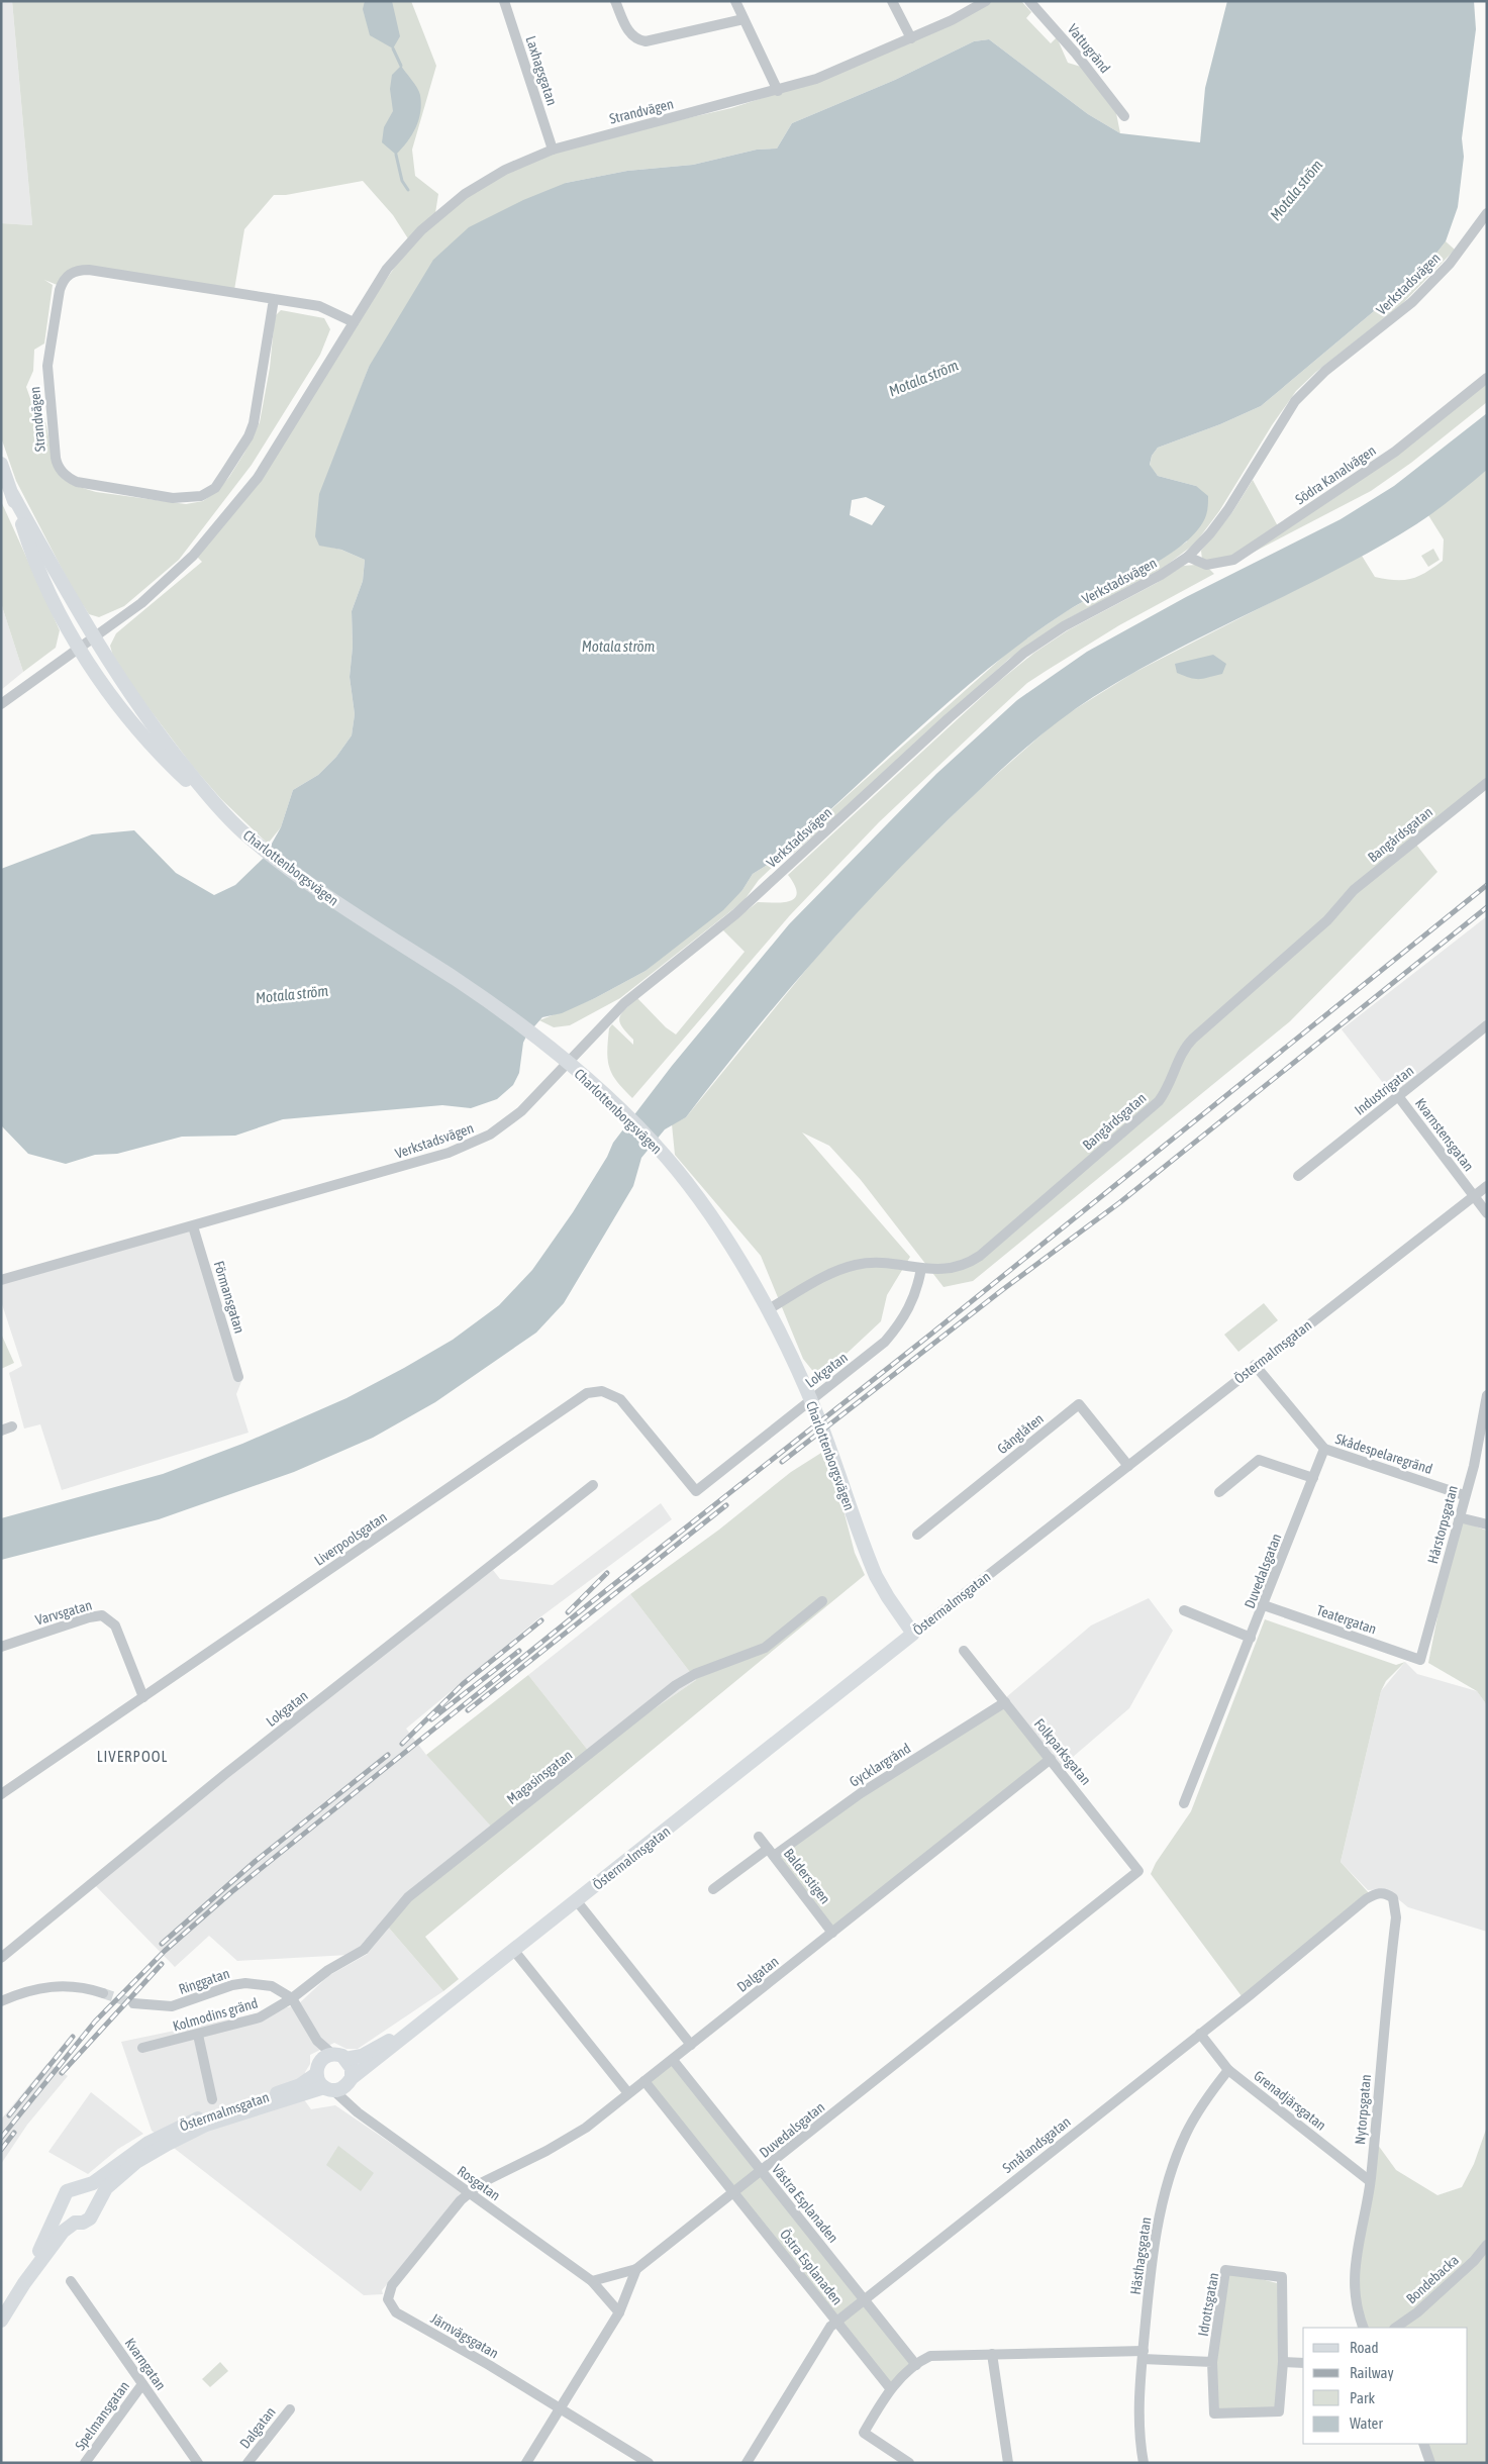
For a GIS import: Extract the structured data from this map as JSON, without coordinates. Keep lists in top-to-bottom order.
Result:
{
  "streets": {
    "main road": ["Charlottenborgsvägen", "Östermalmsgatan"],
    "street": [
      "Vattugränd",
      "Laxhagsgatan",
      "Strandvägen",
      "Verkstadsvägen",
      "Södra Kanalvägen",
      "Bangårdsgatan",
      "Industrigatan",
      "Kvarnstensgatan",
      "Förmansgatan",
      "Lokgatan",
      "Gånglåten",
      "Skådespelaregränd",
      "Hårstorpsgatan",
      "Liverpoolsgatan",
      "Duvedalsgatan",
      "Varvsgatan",
      "Teatergatan",
      "Folkparksgatan",
      "Gycklargränd",
      "Magasinsgatan",
      "Balderstigen",
      "Dalgatan",
      "Ringgatan",
      "Kolmodins gränd",
      "Grenadjärsgatan",
      "Nytorpsgatan",
      "Smålandsgatan",
      "Rosgatan",
      "Västra Esplanaden",
      "Hästhagsgatan",
      "Östra Esplanaden",
      "Bondebacka",
      "Idrottsgatan",
      "Järnvägsgatan",
      "Kvarngatan",
      "Spelmansgatan"
    ]
  },
  "crossings": [
    ["Laxhagsgatan", "Strandvägen"],
    ["Strandvägen", "Charlottenborgsvägen"],
    ["Verkstadsvägen", "Södra Kanalvägen"],
    ["Verkstadsvägen", "Charlottenborgsvägen"],
    ["Verkstadsvägen", "Förmansgatan"],
    ["Bangårdsgatan", "Charlottenborgsvägen"],
    ["Bangårdsgatan", "Lokgatan"],
    ["Charlottenborgsvägen", "Östermalmsgatan"],
    ["Industrigatan", "Kvarnstensgatan"],
    ["Kvarnstensgatan", "Östermalmsgatan"],
    ["Östermalmsgatan", "Gånglåten"],
    ["Östermalmsgatan", "Rosgatan"],
    ["Lokgatan", "Liverpoolsgatan"],
    ["Skådespelaregränd", "Hårstorpsgatan"],
    ["Skådespelaregränd", "Duvedalsgatan"],
    ["Hårstorpsgatan", "Teatergatan"],
    ["Liverpoolsgatan", "Varvsgatan"],
    ["Duvedalsgatan", "Teatergatan"],
    ["Duvedalsgatan", "Folkparksgatan"],
    ["Duvedalsgatan", "Västra Esplanaden"],
    ["Duvedalsgatan", "Östra Esplanaden"],
    ["Folkparksgatan", "Gycklargränd"],
    ["Folkparksgatan", "Dalgatan"],
    ["Gycklargränd", "Balderstigen"],
    ["Magasinsgatan", "Ringgatan"],
    ["Magasinsgatan", "Kolmodins gränd"],
    ["Balderstigen", "Dalgatan"],
    ["Dalgatan", "Rosgatan"],
    ["Dalgatan", "Västra Esplanaden"],
    ["Dalgatan", "Östra Esplanaden"],
    ["Dalgatan", "Järnvägsgatan"],
    ["Ringgatan", "Kolmodins gränd"],
    ["Grenadjärsgatan", "Nytorpsgatan"],
    ["Grenadjärsgatan", "Smålandsgatan"],
    ["Grenadjärsgatan", "Hästhagsgatan"],
    ["Nytorpsgatan", "Smålandsgatan"],
    ["Smålandsgatan", "Västra Esplanaden"],
    ["Smålandsgatan", "Östra Esplanaden"],
    ["Rosgatan", "Järnvägsgatan"],
    ["Kvarngatan", "Spelmansgatan"]
  ],
  "districts": ["LIVERPOOL"],
  "water": ["Motala ström"],
  "legend": [
    "Road",
    "Railway",
    "Park",
    "Water"
  ]
}
